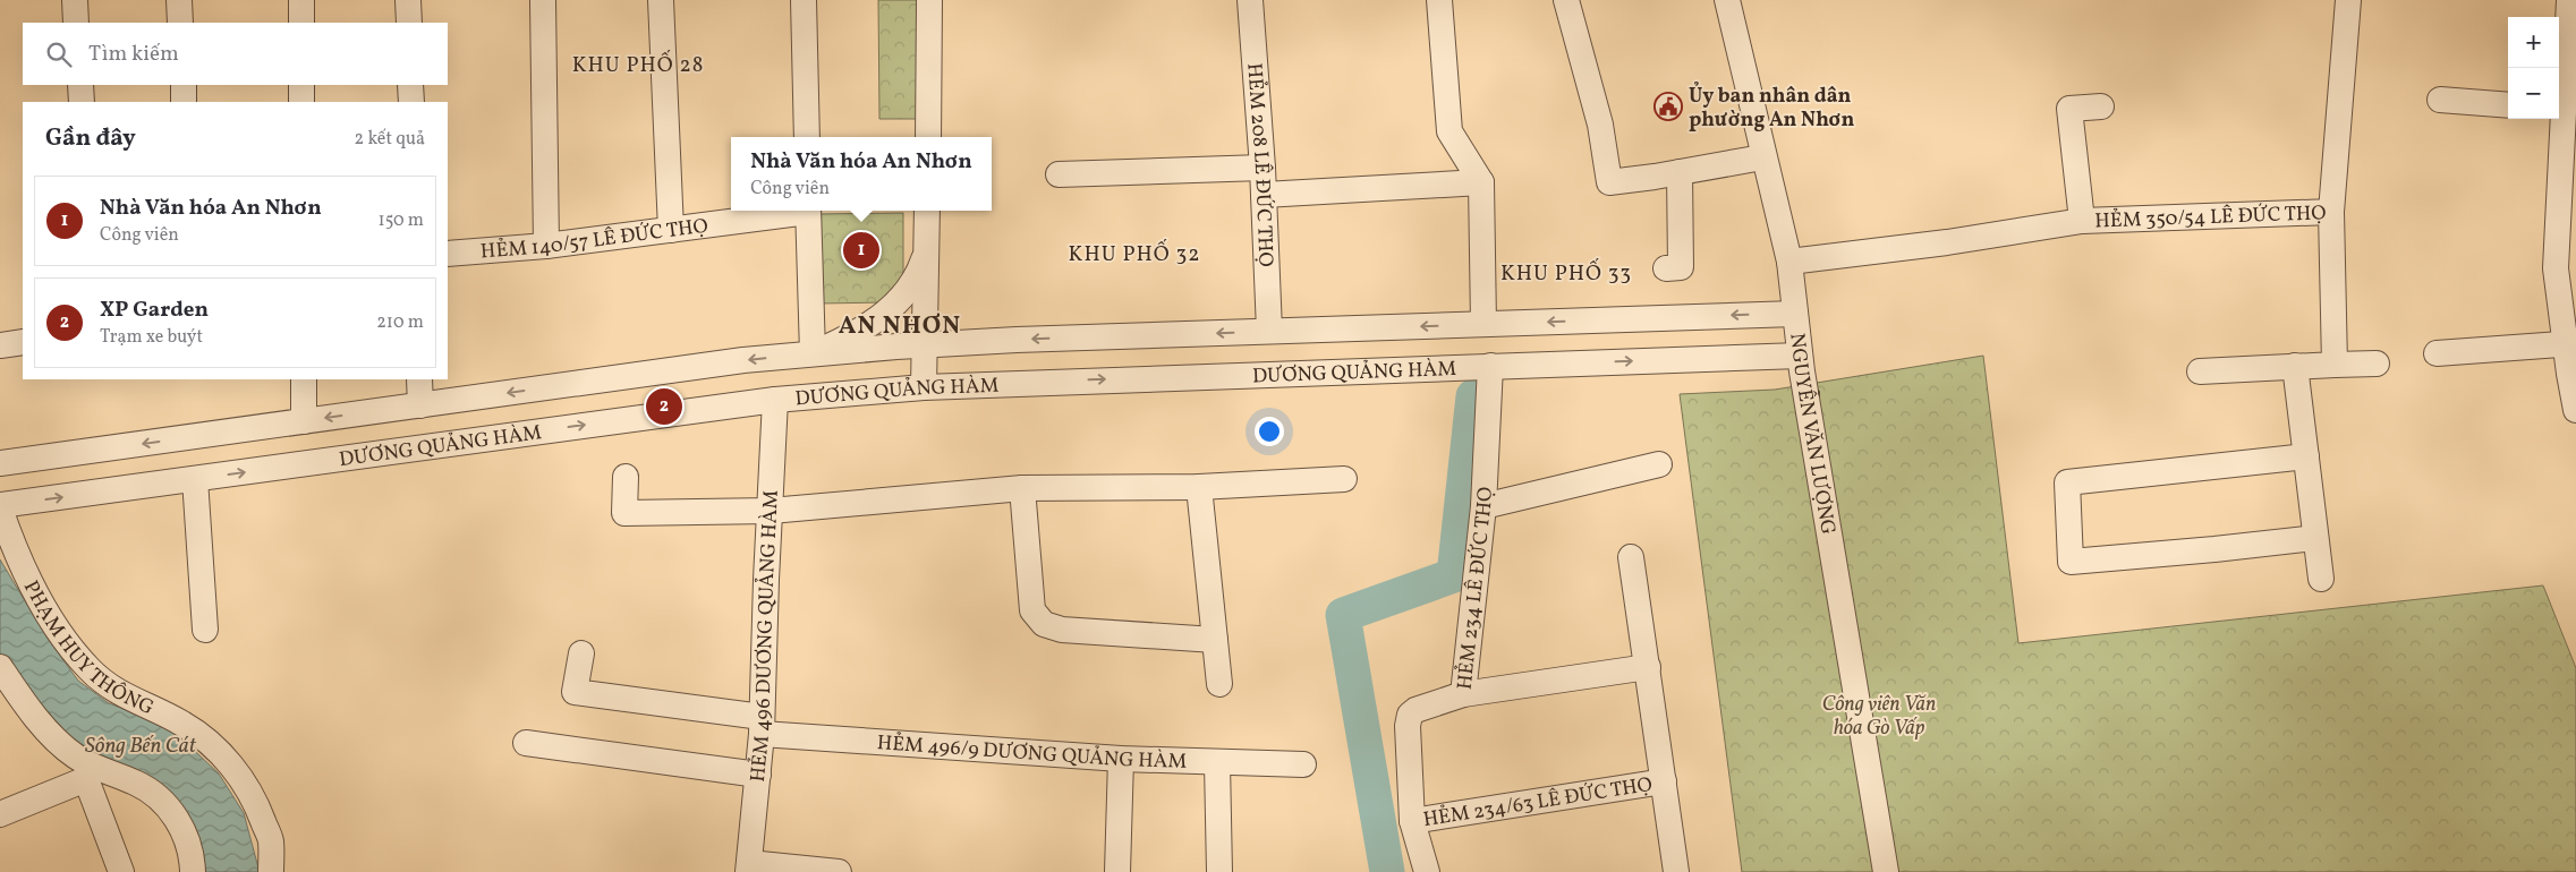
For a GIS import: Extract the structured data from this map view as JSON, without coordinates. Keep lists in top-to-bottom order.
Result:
{
  "streets": {
    "street": [
      "HẺM 208 LÊ ĐỨC THỌ",
      "HẺM 350/54 LÊ ĐỨC THỌ",
      "HẺM 140/57 LÊ ĐỨC THỌ",
      "DƯƠNG QUẢNG HÀM",
      "NGUYỄN VĂN LƯỢNG",
      "HẺM 234 LÊ ĐỨC THỌ",
      "HẺM 496 DƯƠNG QUẢNG HÀM",
      "PHẠM HUY THÔNG",
      "HẺM 496/9 DƯƠNG QUẢNG HÀM",
      "HẺM 234/63 LÊ ĐỨC THỌ"
    ]
  },
  "crossings": [
    ["HẺM 350/54 LÊ ĐỨC THỌ", "NGUYỄN VĂN LƯỢNG"],
    ["DƯƠNG QUẢNG HÀM", "NGUYỄN VĂN LƯỢNG"],
    ["DƯƠNG QUẢNG HÀM", "HẺM 234 LÊ ĐỨC THỌ"],
    ["DƯƠNG QUẢNG HÀM", "HẺM 496 DƯƠNG QUẢNG HÀM"],
    ["DƯƠNG QUẢNG HÀM", "PHẠM HUY THÔNG"],
    ["HẺM 234 LÊ ĐỨC THỌ", "HẺM 234/63 LÊ ĐỨC THỌ"],
    ["HẺM 496 DƯƠNG QUẢNG HÀM", "HẺM 496/9 DƯƠNG QUẢNG HÀM"]
  ],
  "districts": [
    "KHU PHỐ 28",
    "KHU PHỐ 32",
    "KHU PHỐ 33",
    "AN NHƠN"
  ],
  "water": ["Sông Bến Cát"],
  "parks": ["Công viên Văn hóa Gò Vấp"],
  "places": {
    "public building": ["Ủy ban nhân dân phường An Nhơn"]
  },
  "page": {
    "map_buttons": ["+", "−"],
    "search": "Tìm kiếm",
    "heading": ["Gần đây", "2 kết quả"],
    "popup": ["Nhà Văn hóa An Nhơn", "Công viên"],
    "list": [
      {
        "mark": "1",
        "name": "Nhà Văn hóa An Nhơn",
        "note": "Công viên",
        "value": "150 m"
      },
      {
        "mark": "2",
        "name": "XP Garden",
        "note": "Trạm xe buýt",
        "value": "210 m"
      }
    ],
    "pins": ["1", "2"]
  }
}
